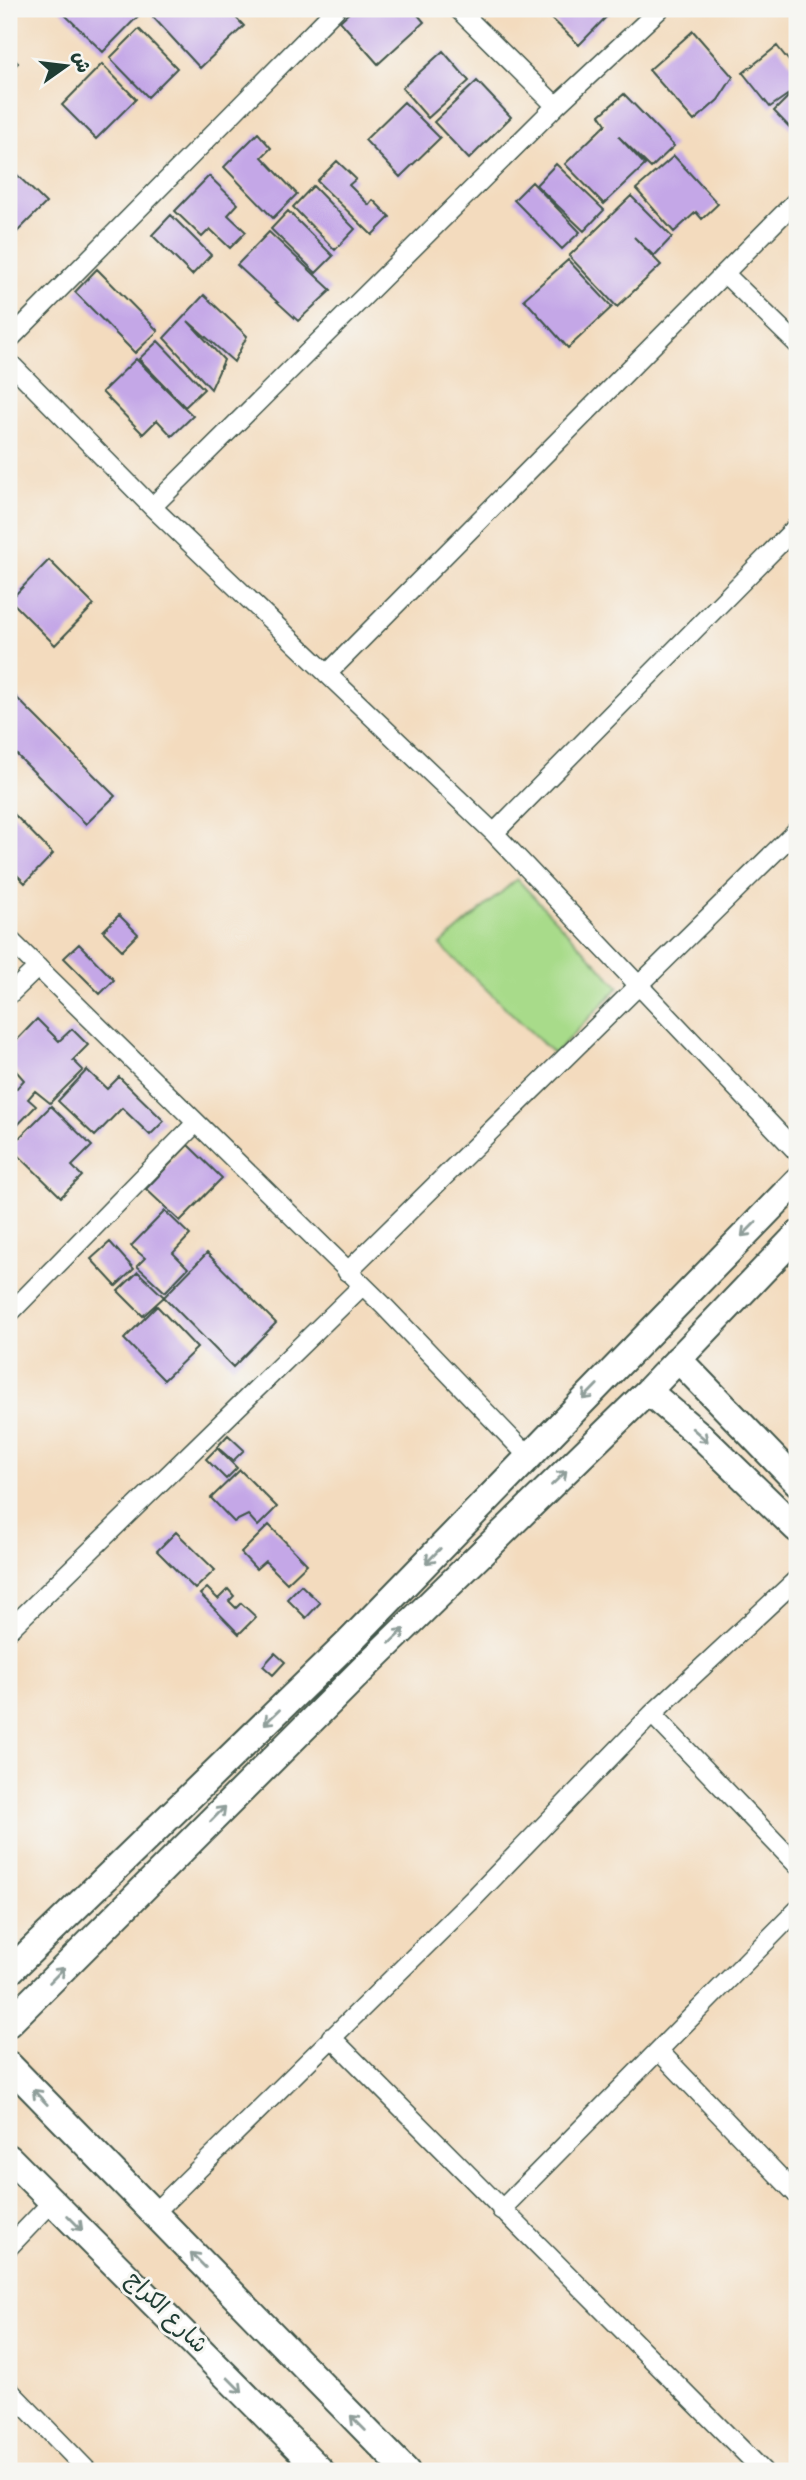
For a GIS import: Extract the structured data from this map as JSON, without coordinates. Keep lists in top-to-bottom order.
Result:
{
  "streets": {
    "street": ["شارع الكراج"]
  },
  "north": "right"
}
